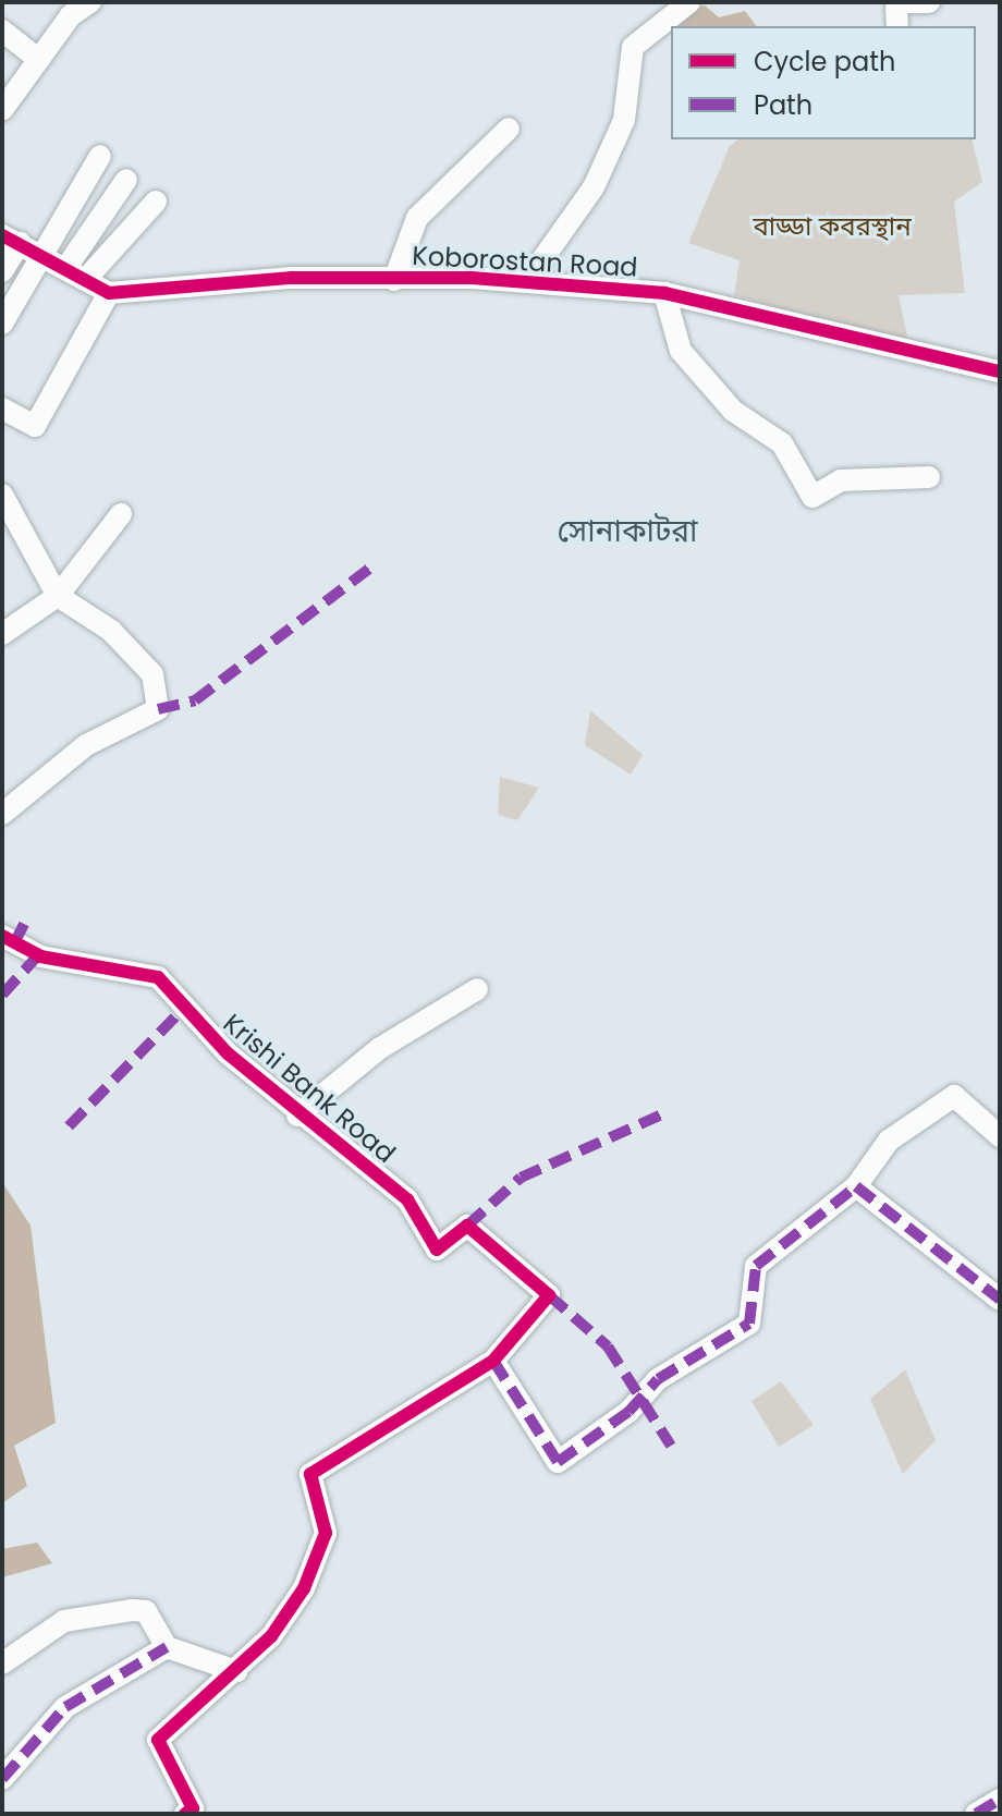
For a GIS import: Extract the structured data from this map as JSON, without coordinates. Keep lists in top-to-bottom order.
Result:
{
  "streets": {
    "street": ["Koborostan Road", "Krishi Bank Road"]
  },
  "districts": ["সোনাকাটরা"],
  "parks": ["বাড্ডা কবরস্থান"],
  "legend": ["Cycle path", "Path"]
}
